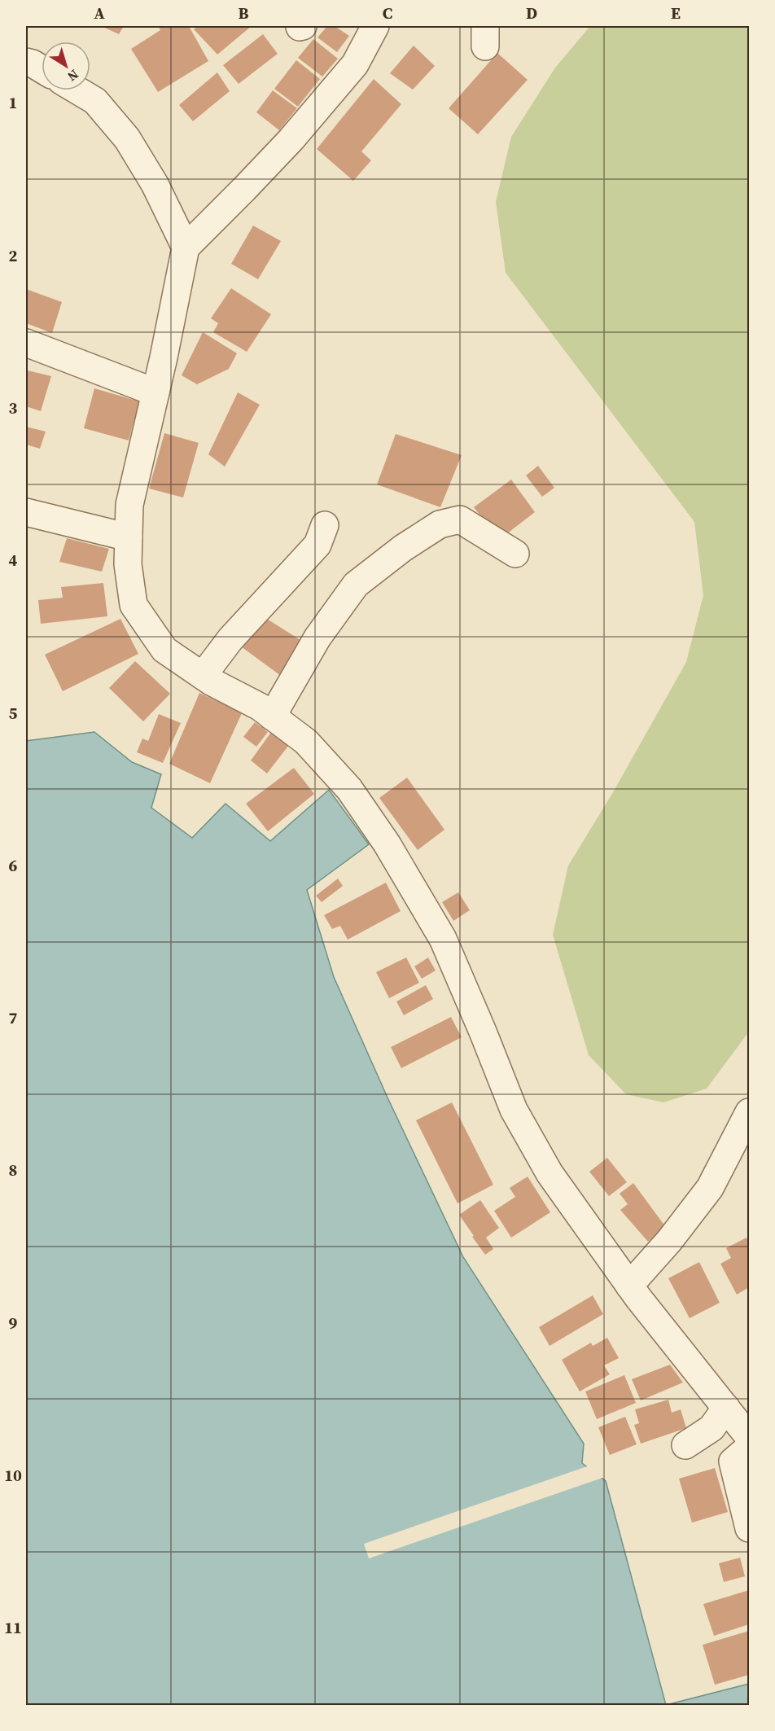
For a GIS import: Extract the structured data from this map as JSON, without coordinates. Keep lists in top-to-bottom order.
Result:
{
  "north": "bottom right",
  "grid": {
    "columns": [
      "A",
      "B",
      "C",
      "D",
      "E"
    ],
    "rows": [
      "1",
      "2",
      "3",
      "4",
      "5",
      "6",
      "7",
      "8",
      "9",
      "10",
      "11"
    ]
  }
}
